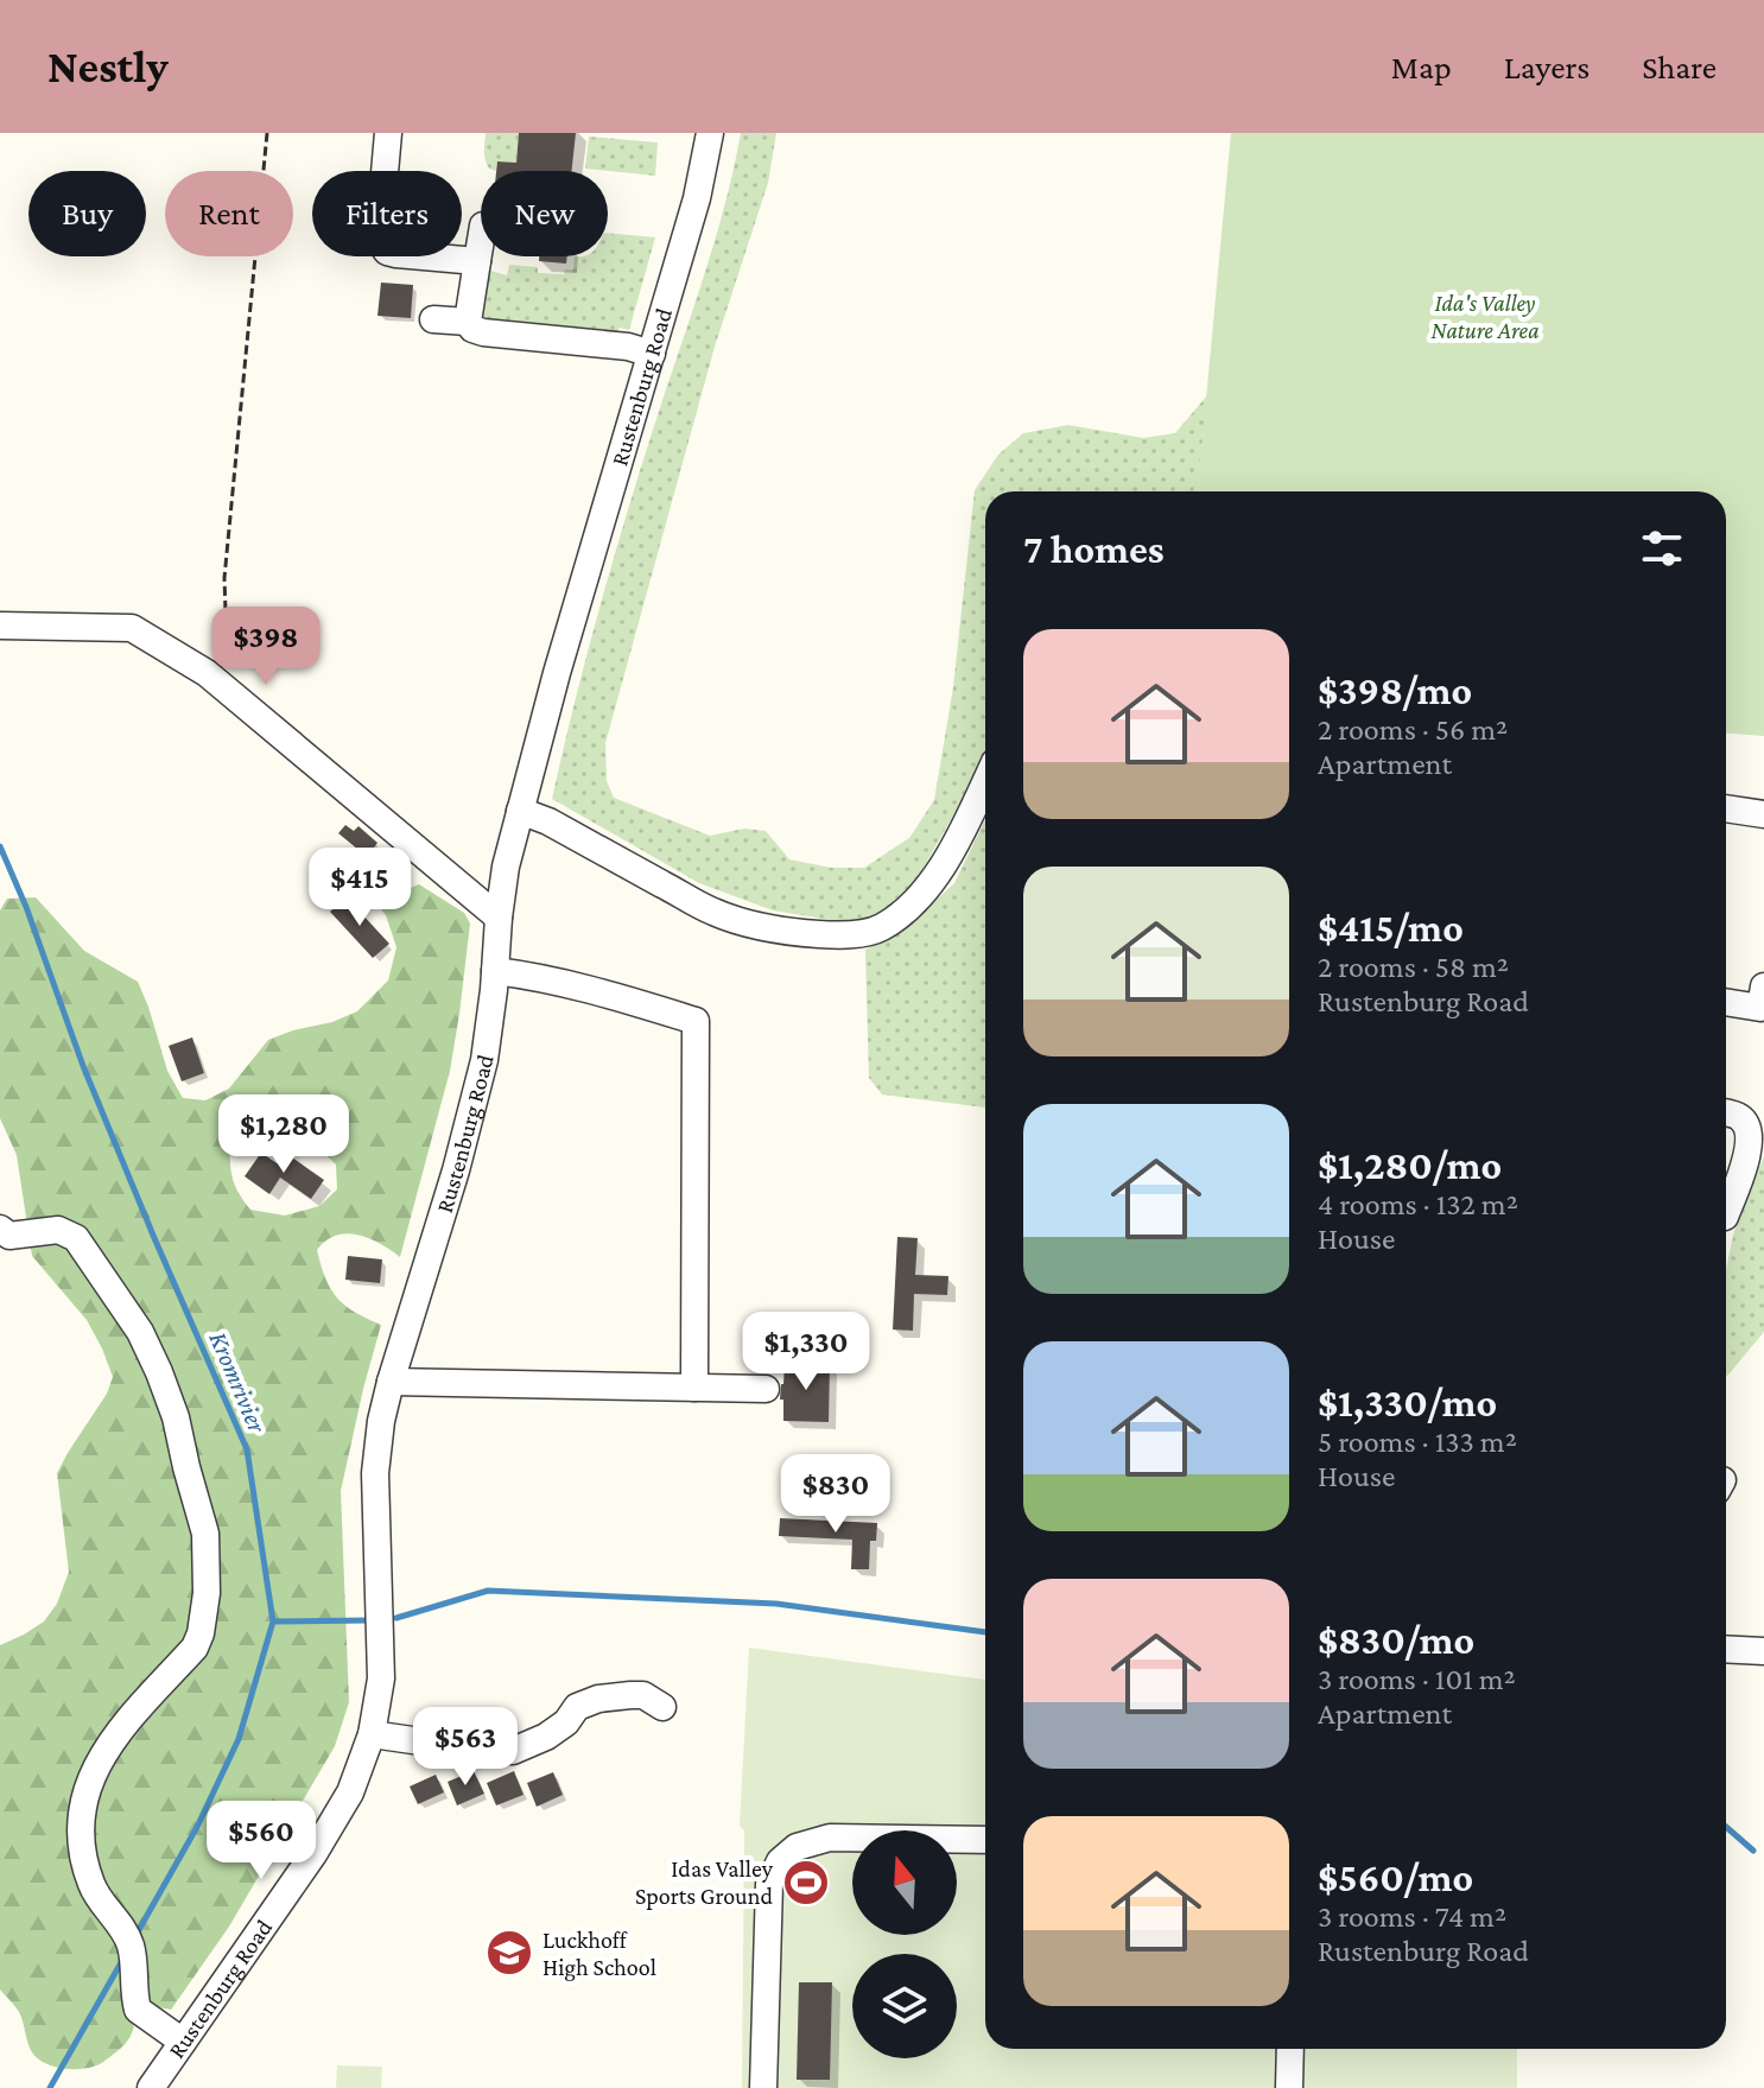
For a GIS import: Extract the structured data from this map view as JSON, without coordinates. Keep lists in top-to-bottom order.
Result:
{
  "streets": {
    "street": ["Rustenburg Road"]
  },
  "water": ["Kromrivier"],
  "parks": ["Ida's Valley Nature Area"],
  "places": {
    "sports": ["Idas Valley Sports Ground"],
    "school or university": ["Luckhoff High School"]
  },
  "north": "top",
  "page": {
    "header": "Nestly",
    "nav": ["Map", "Layers", "Share"],
    "chip": [
      "Buy",
      "Rent",
      "Filters",
      "New"
    ],
    "heading": "7 homes",
    "list": [
      {
        "name": "$398/mo",
        "note": "2 rooms · 56 m² · Apartment"
      },
      {
        "name": "$415/mo",
        "note": "2 rooms · 58 m² · Rustenburg Road"
      },
      {
        "name": "$1,280/mo",
        "note": "4 rooms · 132 m² · House"
      },
      {
        "name": "$1,330/mo",
        "note": "5 rooms · 133 m² · House"
      },
      {
        "name": "$830/mo",
        "note": "3 rooms · 101 m² · Apartment"
      },
      {
        "name": "$560/mo",
        "note": "3 rooms · 74 m² · Rustenburg Road"
      }
    ],
    "price": [
      "$398",
      "$415",
      "$1,280",
      "$1,330",
      "$830",
      "$563",
      "$560"
    ]
  }
}
